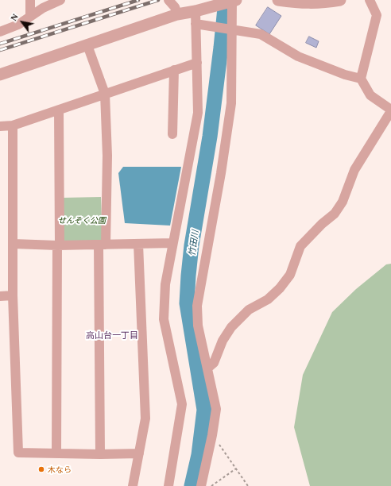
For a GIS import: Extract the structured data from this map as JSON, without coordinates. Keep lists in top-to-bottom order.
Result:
{
  "districts": ["高山台一丁目"],
  "water": ["竹田川"],
  "parks": ["せんぞく公園"],
  "places": ["木なら"],
  "north": "top left"
}
